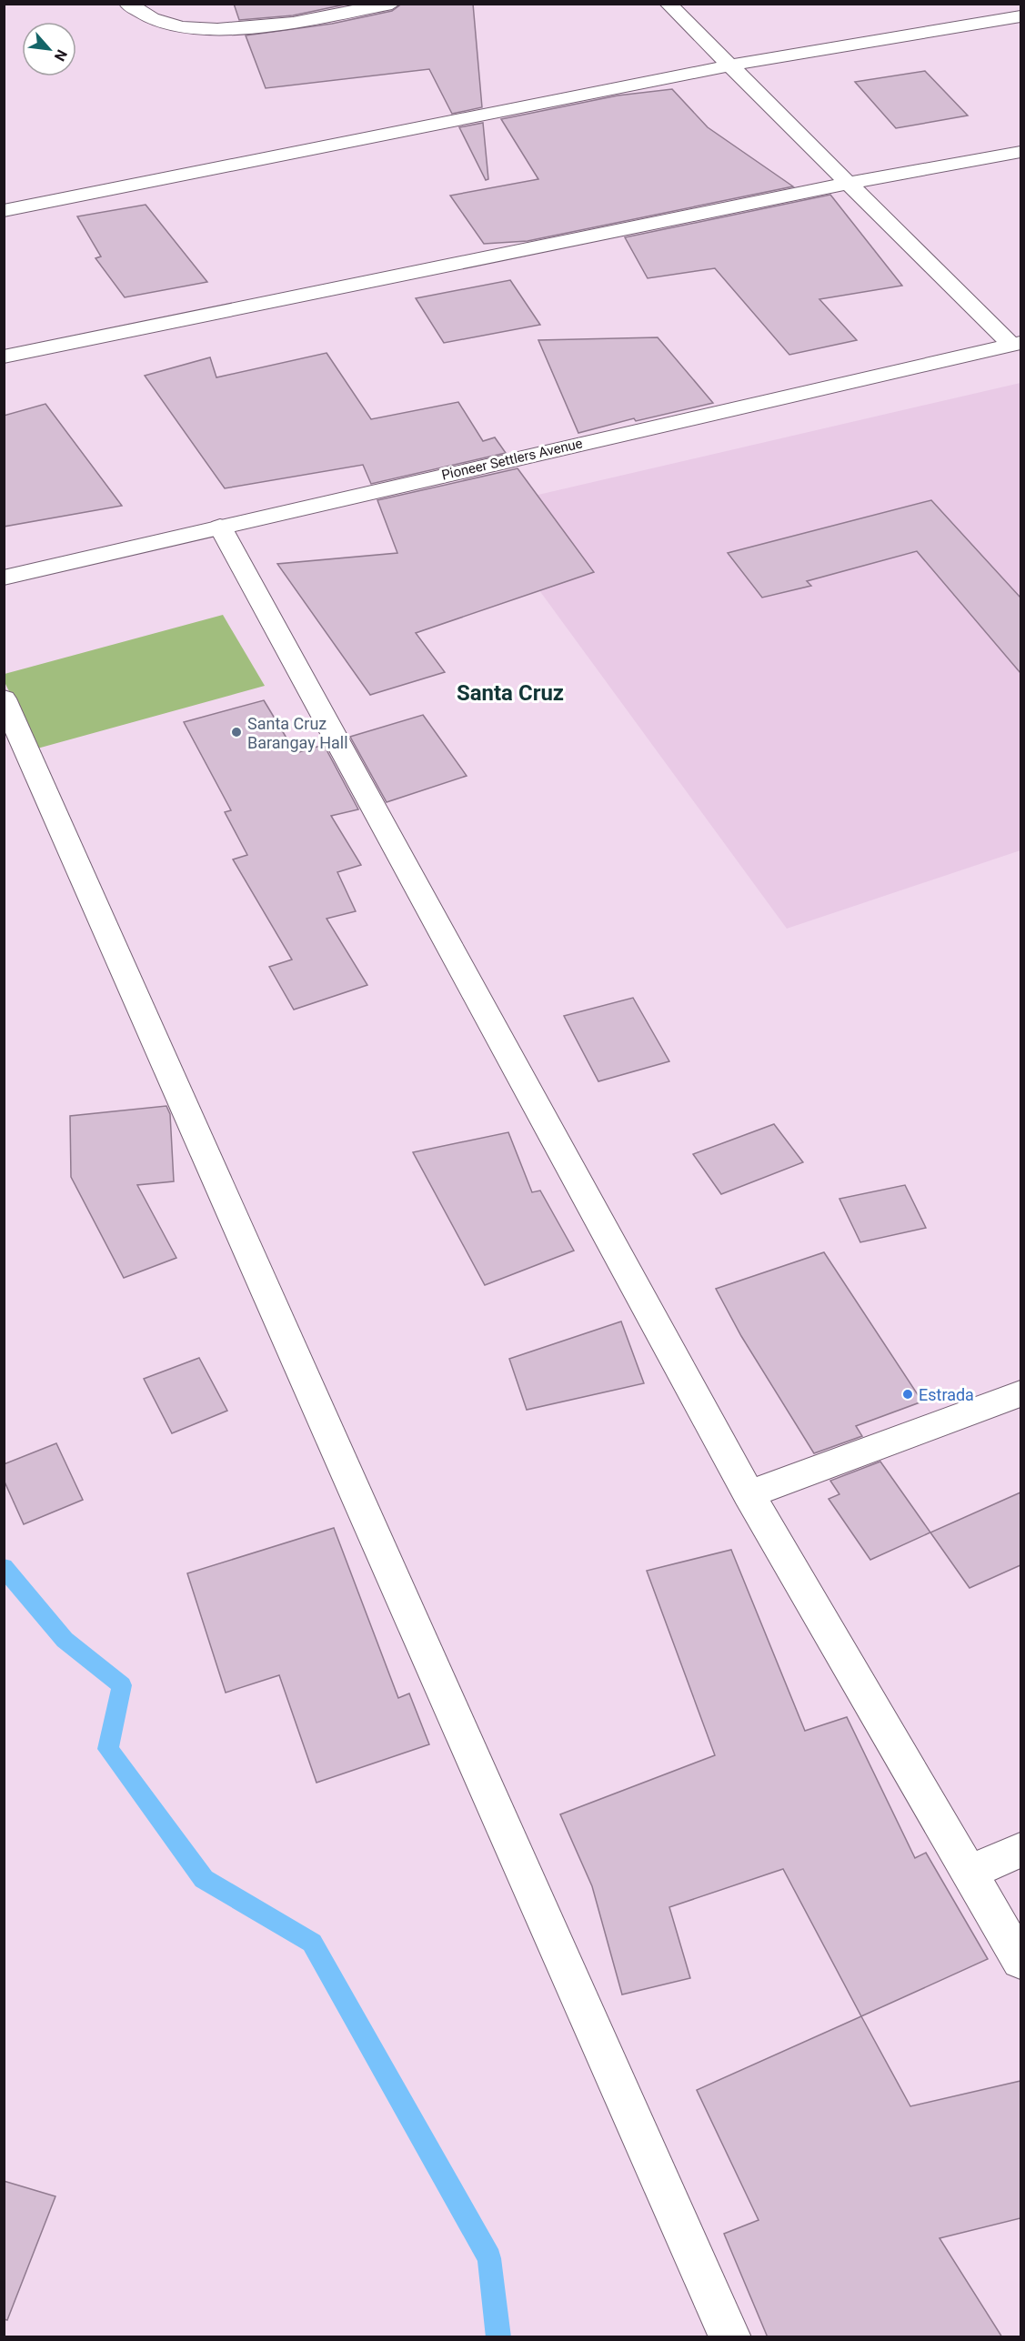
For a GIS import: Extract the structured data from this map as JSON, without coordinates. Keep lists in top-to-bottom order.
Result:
{
  "streets": {
    "street": ["Pioneer Settlers Avenue"]
  },
  "districts": ["Santa Cruz"],
  "places": ["Santa Cruz Barangay Hall", "Estrada"],
  "north": "bottom right"
}
